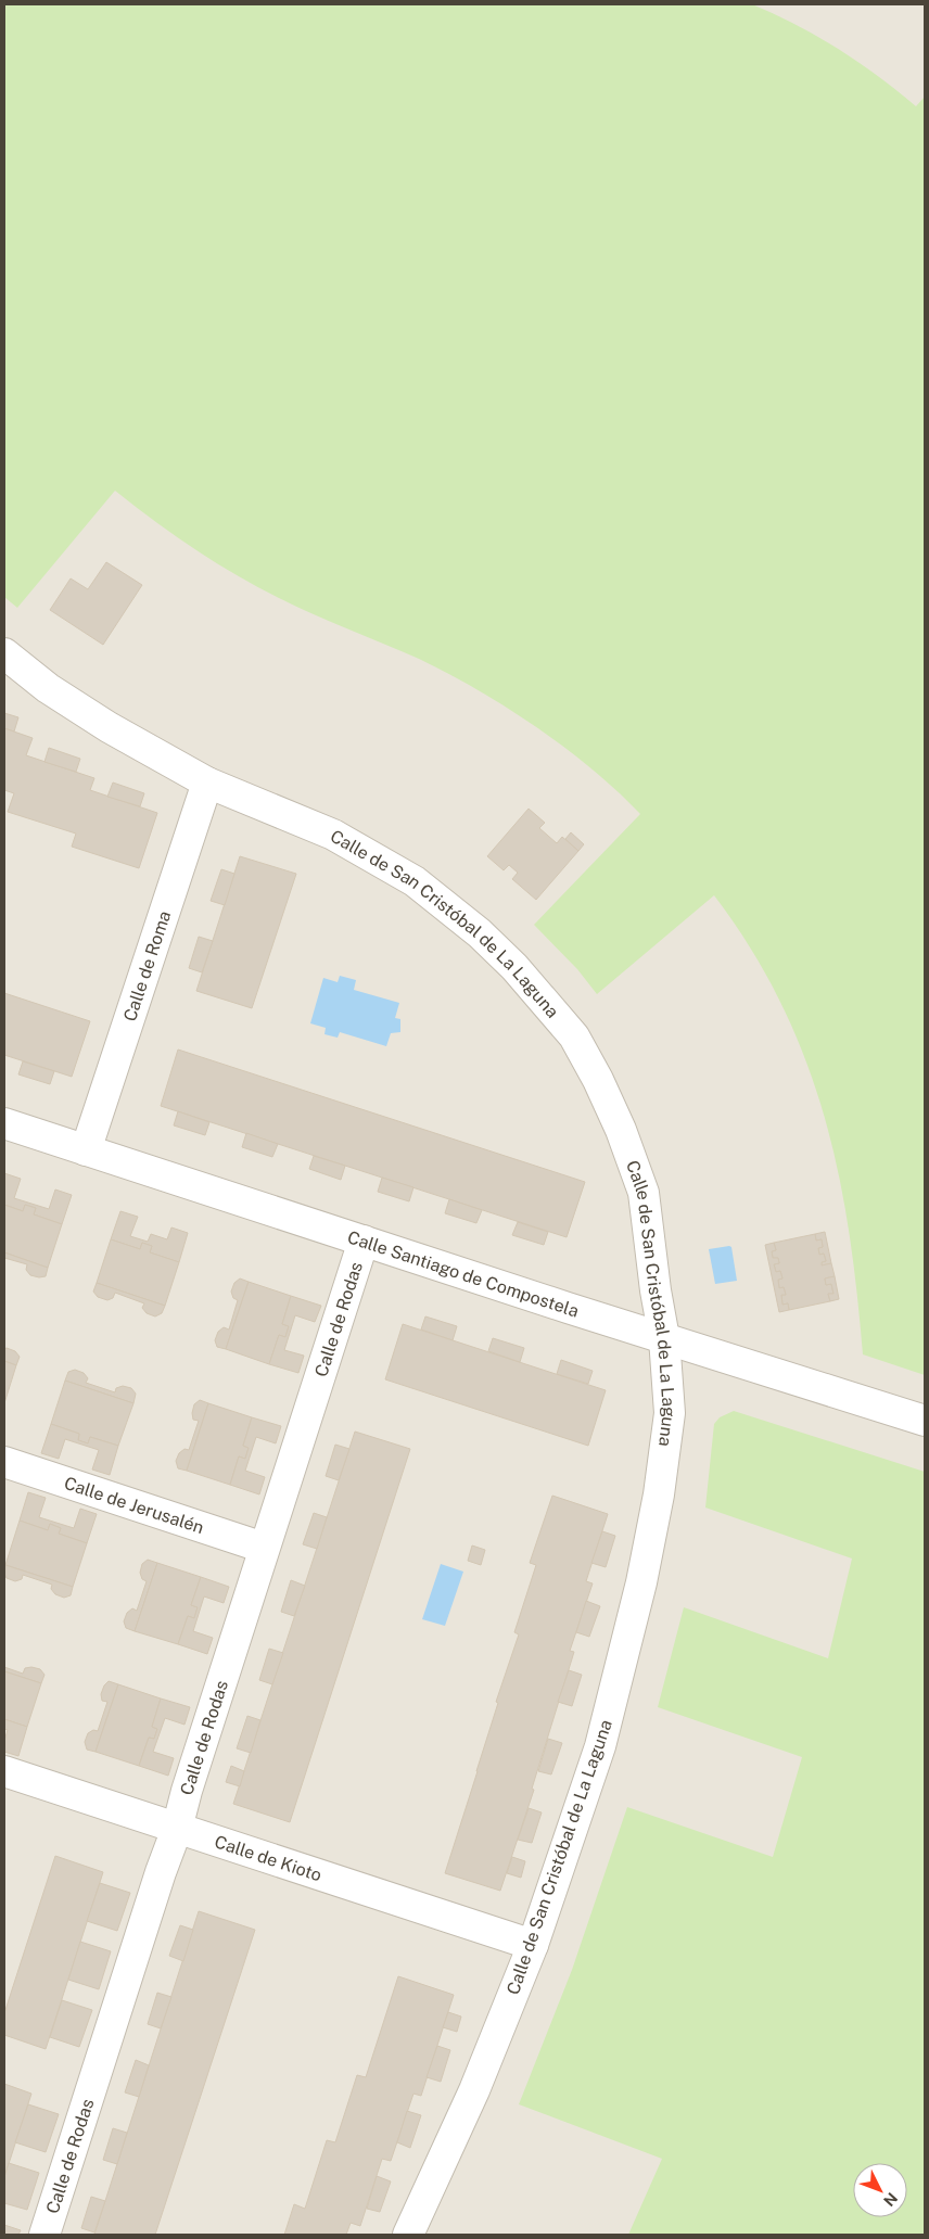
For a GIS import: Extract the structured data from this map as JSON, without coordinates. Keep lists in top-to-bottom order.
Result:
{
  "streets": {
    "street": [
      "Calle de San Cristóbal de La Laguna",
      "Calle de Roma",
      "Calle Santiago de Compostela",
      "Calle de Rodas",
      "Calle de Jerusalén",
      "Calle de Kioto"
    ]
  },
  "crossings": [
    ["Calle de San Cristóbal de La Laguna", "Calle de Roma"],
    ["Calle de San Cristóbal de La Laguna", "Calle Santiago de Compostela"],
    ["Calle de San Cristóbal de La Laguna", "Calle de Kioto"],
    ["Calle de Roma", "Calle Santiago de Compostela"],
    ["Calle Santiago de Compostela", "Calle de Rodas"],
    ["Calle de Rodas", "Calle de Jerusalén"],
    ["Calle de Rodas", "Calle de Kioto"]
  ],
  "north": "bottom right"
}
